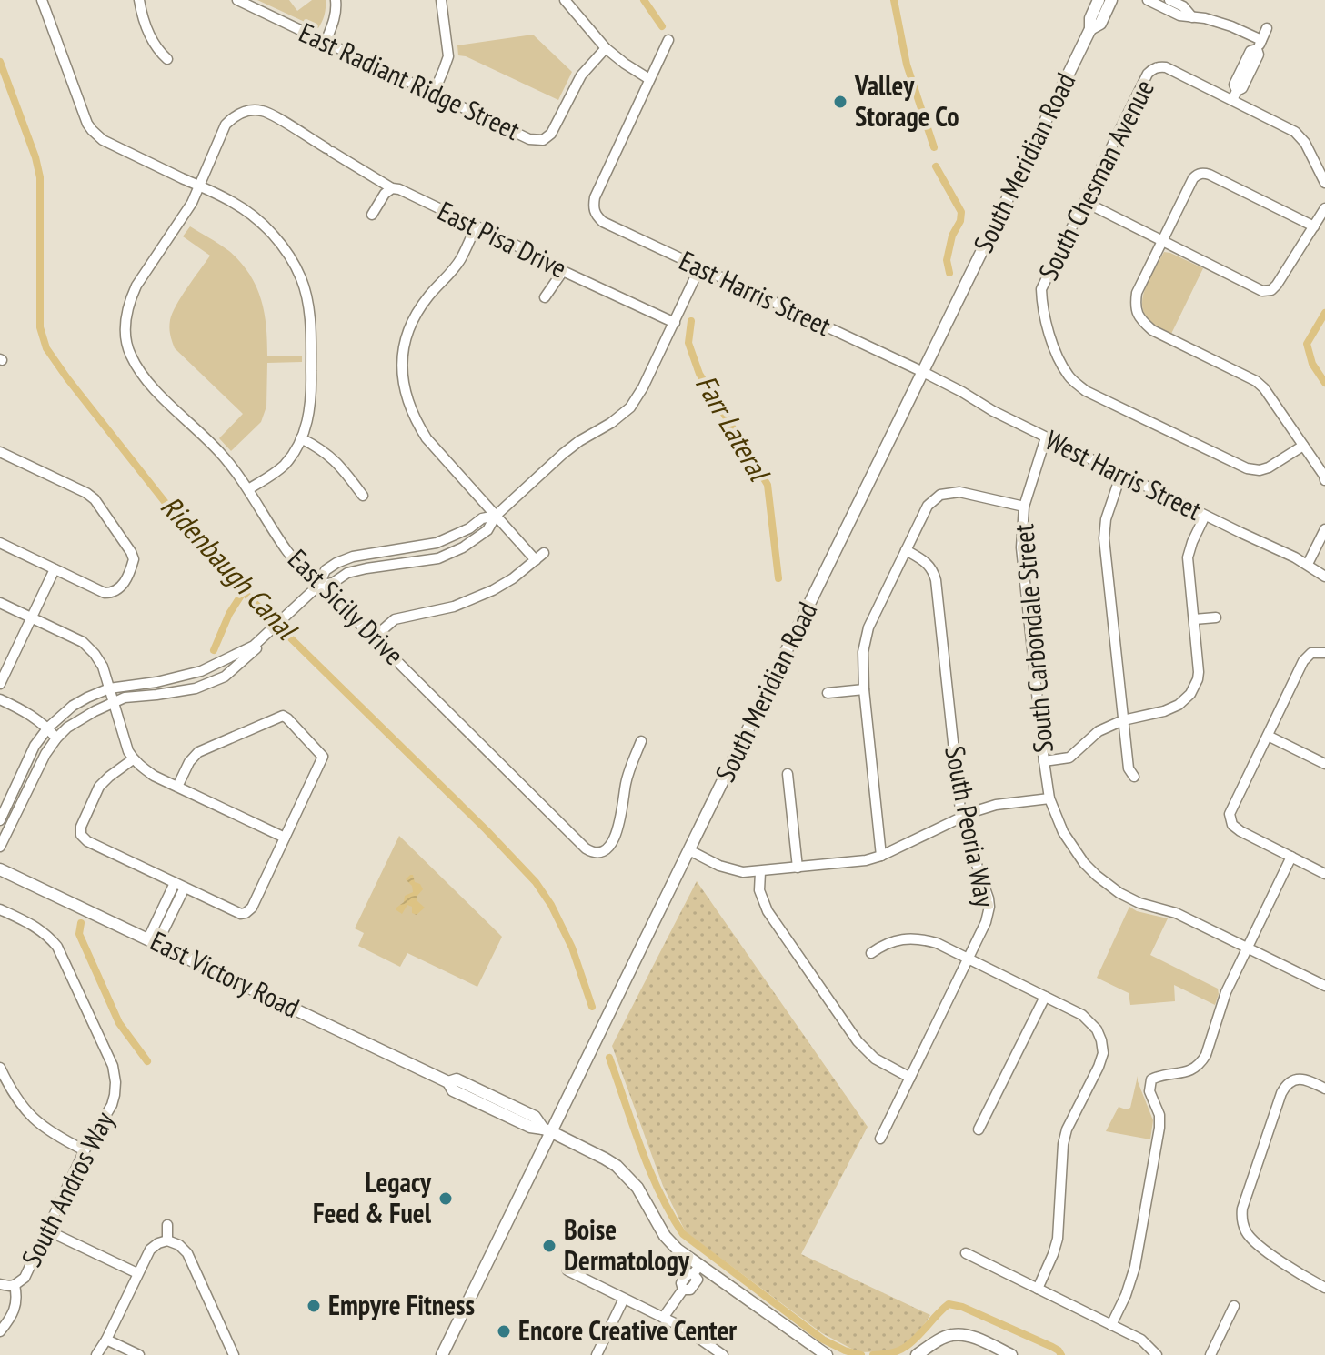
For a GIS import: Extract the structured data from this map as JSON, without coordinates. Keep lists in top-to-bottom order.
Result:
{
  "streets": {
    "main road": ["South Meridian Road", "East Victory Road"],
    "street": [
      "East Radiant Ridge Street",
      "South Chesman Avenue",
      "East Pisa Drive",
      "East Harris Street",
      "West Harris Street",
      "East Sicily Drive",
      "South Carbondale Street",
      "South Peoria Way",
      "South Andros Way"
    ]
  },
  "crossings": [
    ["South Meridian Road", "East Harris Street"],
    ["South Meridian Road", "West Harris Street"],
    ["South Meridian Road", "East Victory Road"],
    ["East Pisa Drive", "East Sicily Drive"],
    ["East Harris Street", "West Harris Street"],
    ["West Harris Street", "South Carbondale Street"]
  ],
  "water": ["Farr Lateral", "Ridenbaugh Canal"],
  "places": [
    "Valley Storage Co",
    "Legacy Feed & Fuel",
    "Boise Dermatology",
    "Empyre Fitness",
    "Encore Creative Center"
  ]
}
